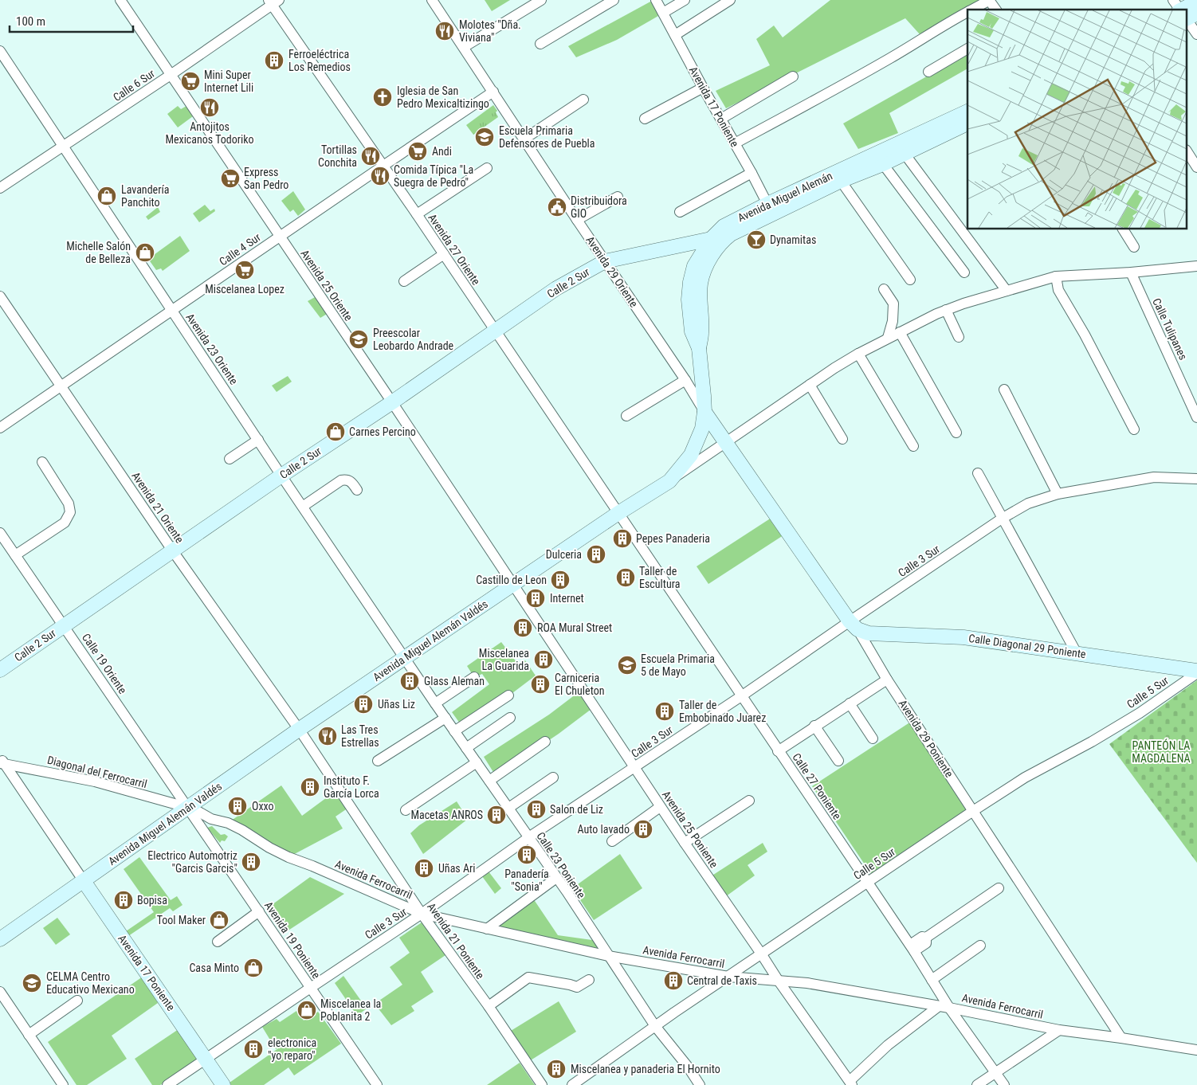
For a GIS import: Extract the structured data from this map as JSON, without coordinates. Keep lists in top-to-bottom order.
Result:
{
  "streets": {
    "main road": [
      "Avenida 17 Poniente",
      "Avenida Miguel Alemán",
      "Avenida 29 Oriente",
      "Calle 2 Sur",
      "Avenida Miguel Alemán Valdés",
      "Calle Diagonal 29 Poniente",
      "Avenida 29 Poniente"
    ],
    "street": [
      "Calle 6 Sur",
      "Calle 4 Sur",
      "Avenida 27 Oriente",
      "Avenida 25 Oriente",
      "Calle Tulipanes",
      "Avenida 23 Oriente",
      "Avenida 21 Oriente",
      "Calle 3 Sur",
      "Calle 19 Oriente",
      "Calle 5 Sur",
      "Diagonal del Ferrocarril",
      "Calle 27 Poniente",
      "Avenida 25 Poniente",
      "Calle 23 Poniente",
      "Avenida Ferrocarril",
      "Avenida 19 Poniente",
      "Avenida 21 Poniente"
    ]
  },
  "crossings": [
    ["Calle 6 Sur", "Avenida 27 Oriente"],
    ["Calle 6 Sur", "Avenida 25 Oriente"],
    ["Calle 6 Sur", "Avenida 23 Oriente"],
    ["Avenida 17 Poniente", "Avenida Miguel Alemán"],
    ["Avenida 17 Poniente", "Calle 3 Sur"],
    ["Avenida 17 Poniente", "Avenida Miguel Alemán Valdés"],
    ["Avenida Miguel Alemán", "Avenida 29 Oriente"],
    ["Avenida Miguel Alemán", "Calle 2 Sur"],
    ["Avenida Miguel Alemán", "Avenida Miguel Alemán Valdés"],
    ["Calle 4 Sur", "Avenida 27 Oriente"],
    ["Calle 4 Sur", "Avenida 29 Oriente"],
    ["Calle 4 Sur", "Avenida 25 Oriente"],
    ["Calle 4 Sur", "Avenida 23 Oriente"],
    ["Calle 4 Sur", "Avenida 21 Oriente"],
    ["Avenida 27 Oriente", "Calle 2 Sur"],
    ["Avenida 27 Oriente", "Avenida Miguel Alemán Valdés"],
    ["Avenida 27 Oriente", "Calle 27 Poniente"],
    ["Avenida 29 Oriente", "Calle 2 Sur"],
    ["Avenida 29 Oriente", "Avenida Miguel Alemán Valdés"],
    ["Avenida 29 Oriente", "Avenida 29 Poniente"],
    ["Calle 2 Sur", "Avenida 25 Oriente"],
    ["Calle 2 Sur", "Avenida 23 Oriente"],
    ["Calle 2 Sur", "Avenida 21 Oriente"],
    ["Calle 2 Sur", "Calle 19 Oriente"],
    ["Avenida 25 Oriente", "Avenida Miguel Alemán Valdés"],
    ["Avenida 25 Oriente", "Avenida 25 Poniente"],
    ["Calle Tulipanes", "Avenida Miguel Alemán Valdés"],
    ["Avenida 23 Oriente", "Avenida Miguel Alemán Valdés"],
    ["Avenida 23 Oriente", "Calle 23 Poniente"],
    ["Avenida 21 Oriente", "Avenida Miguel Alemán Valdés"],
    ["Avenida 21 Oriente", "Avenida 21 Poniente"],
    ["Calle 3 Sur", "Calle Diagonal 29 Poniente"],
    ["Calle 3 Sur", "Avenida 29 Poniente"],
    ["Calle 3 Sur", "Calle 27 Poniente"],
    ["Calle 3 Sur", "Avenida 25 Poniente"],
    ["Calle 3 Sur", "Calle 23 Poniente"],
    ["Calle 3 Sur", "Avenida Ferrocarril"],
    ["Calle 3 Sur", "Avenida 19 Poniente"],
    ["Calle 3 Sur", "Avenida 21 Poniente"],
    ["Avenida Miguel Alemán Valdés", "Calle 19 Oriente"],
    ["Avenida Miguel Alemán Valdés", "Avenida 29 Poniente"],
    ["Avenida Miguel Alemán Valdés", "Diagonal del Ferrocarril"],
    ["Avenida Miguel Alemán Valdés", "Calle 27 Poniente"],
    ["Avenida Miguel Alemán Valdés", "Avenida 25 Poniente"],
    ["Avenida Miguel Alemán Valdés", "Calle 23 Poniente"],
    ["Avenida Miguel Alemán Valdés", "Avenida Ferrocarril"],
    ["Avenida Miguel Alemán Valdés", "Avenida 19 Poniente"],
    ["Avenida Miguel Alemán Valdés", "Avenida 21 Poniente"],
    ["Calle Diagonal 29 Poniente", "Calle 5 Sur"],
    ["Calle Diagonal 29 Poniente", "Avenida 29 Poniente"],
    ["Calle 19 Oriente", "Diagonal del Ferrocarril"],
    ["Calle 19 Oriente", "Avenida Ferrocarril"],
    ["Calle 19 Oriente", "Avenida 19 Poniente"],
    ["Calle 5 Sur", "Avenida 29 Poniente"],
    ["Calle 5 Sur", "Calle 27 Poniente"],
    ["Calle 5 Sur", "Avenida 25 Poniente"],
    ["Calle 5 Sur", "Calle 23 Poniente"],
    ["Calle 5 Sur", "Avenida Ferrocarril"],
    ["Avenida 29 Poniente", "Avenida Ferrocarril"],
    ["Diagonal del Ferrocarril", "Avenida Ferrocarril"],
    ["Diagonal del Ferrocarril", "Avenida 19 Poniente"],
    ["Calle 27 Poniente", "Avenida Ferrocarril"],
    ["Avenida 25 Poniente", "Avenida Ferrocarril"],
    ["Calle 23 Poniente", "Avenida Ferrocarril"],
    ["Avenida Ferrocarril", "Avenida 19 Poniente"],
    ["Avenida Ferrocarril", "Avenida 21 Poniente"]
  ],
  "parks": ["PANTEÓN LA MAGDALENA"],
  "places": {
    "restaurant": [
      "Molotes \"Dña. Viviana\"",
      "Antojitos Mexicanos Todoriko",
      "Tortillas Conchita",
      "Comida Típica \"La Suegra de Pedro\"",
      "Las Tres Estrellas"
    ],
    "building": [
      "Ferroeléctrica Los Remedios",
      "Pepes Panaderia",
      "Dulceria",
      "Taller de Escultura",
      "Castillo de Leon",
      "Internet",
      "ROA Mural Street",
      "Miscelanea La Guarida",
      "Glass Aleman",
      "Carniceria El Chuleton",
      "Uñas Liz",
      "Taller de Embobinado Juarez",
      "Instituto F. García Lorca",
      "Oxxo",
      "Salon de Liz",
      "Macetas ANROS",
      "Auto lavado",
      "Panadería \"Sonia\"",
      "Electrico Automotriz \"Garcis Garcis\"",
      "Uñas Ari",
      "Bopisa",
      "Central de Taxis",
      "electronica \"yo reparo\"",
      "Miscelanea y panaderia El Hornito"
    ],
    "supermarket": [
      "Mini Super Internet Lili",
      "Andi",
      "Express San Pedro",
      "Miscelanea Lopez"
    ],
    "church": ["Iglesia de San Pedro Mexicaltizingo"],
    "school or university": [
      "Escuela Primaria Defensores de Puebla",
      "Preescolar Leobardo Andrade",
      "Escuela Primaria 5 de Mayo",
      "CELMA Centro Educativo Mexicano"
    ],
    "shop": [
      "Lavandería Panchito",
      "Michelle Salón de Belleza",
      "Carnes Percino",
      "Tool Maker",
      "Casa Minto",
      "Miscelanea la Poblanita 2"
    ],
    "public building": ["Distribuidora GIO"],
    "bar": ["Dynamitas"]
  },
  "scale_bar": "100 m"
}
